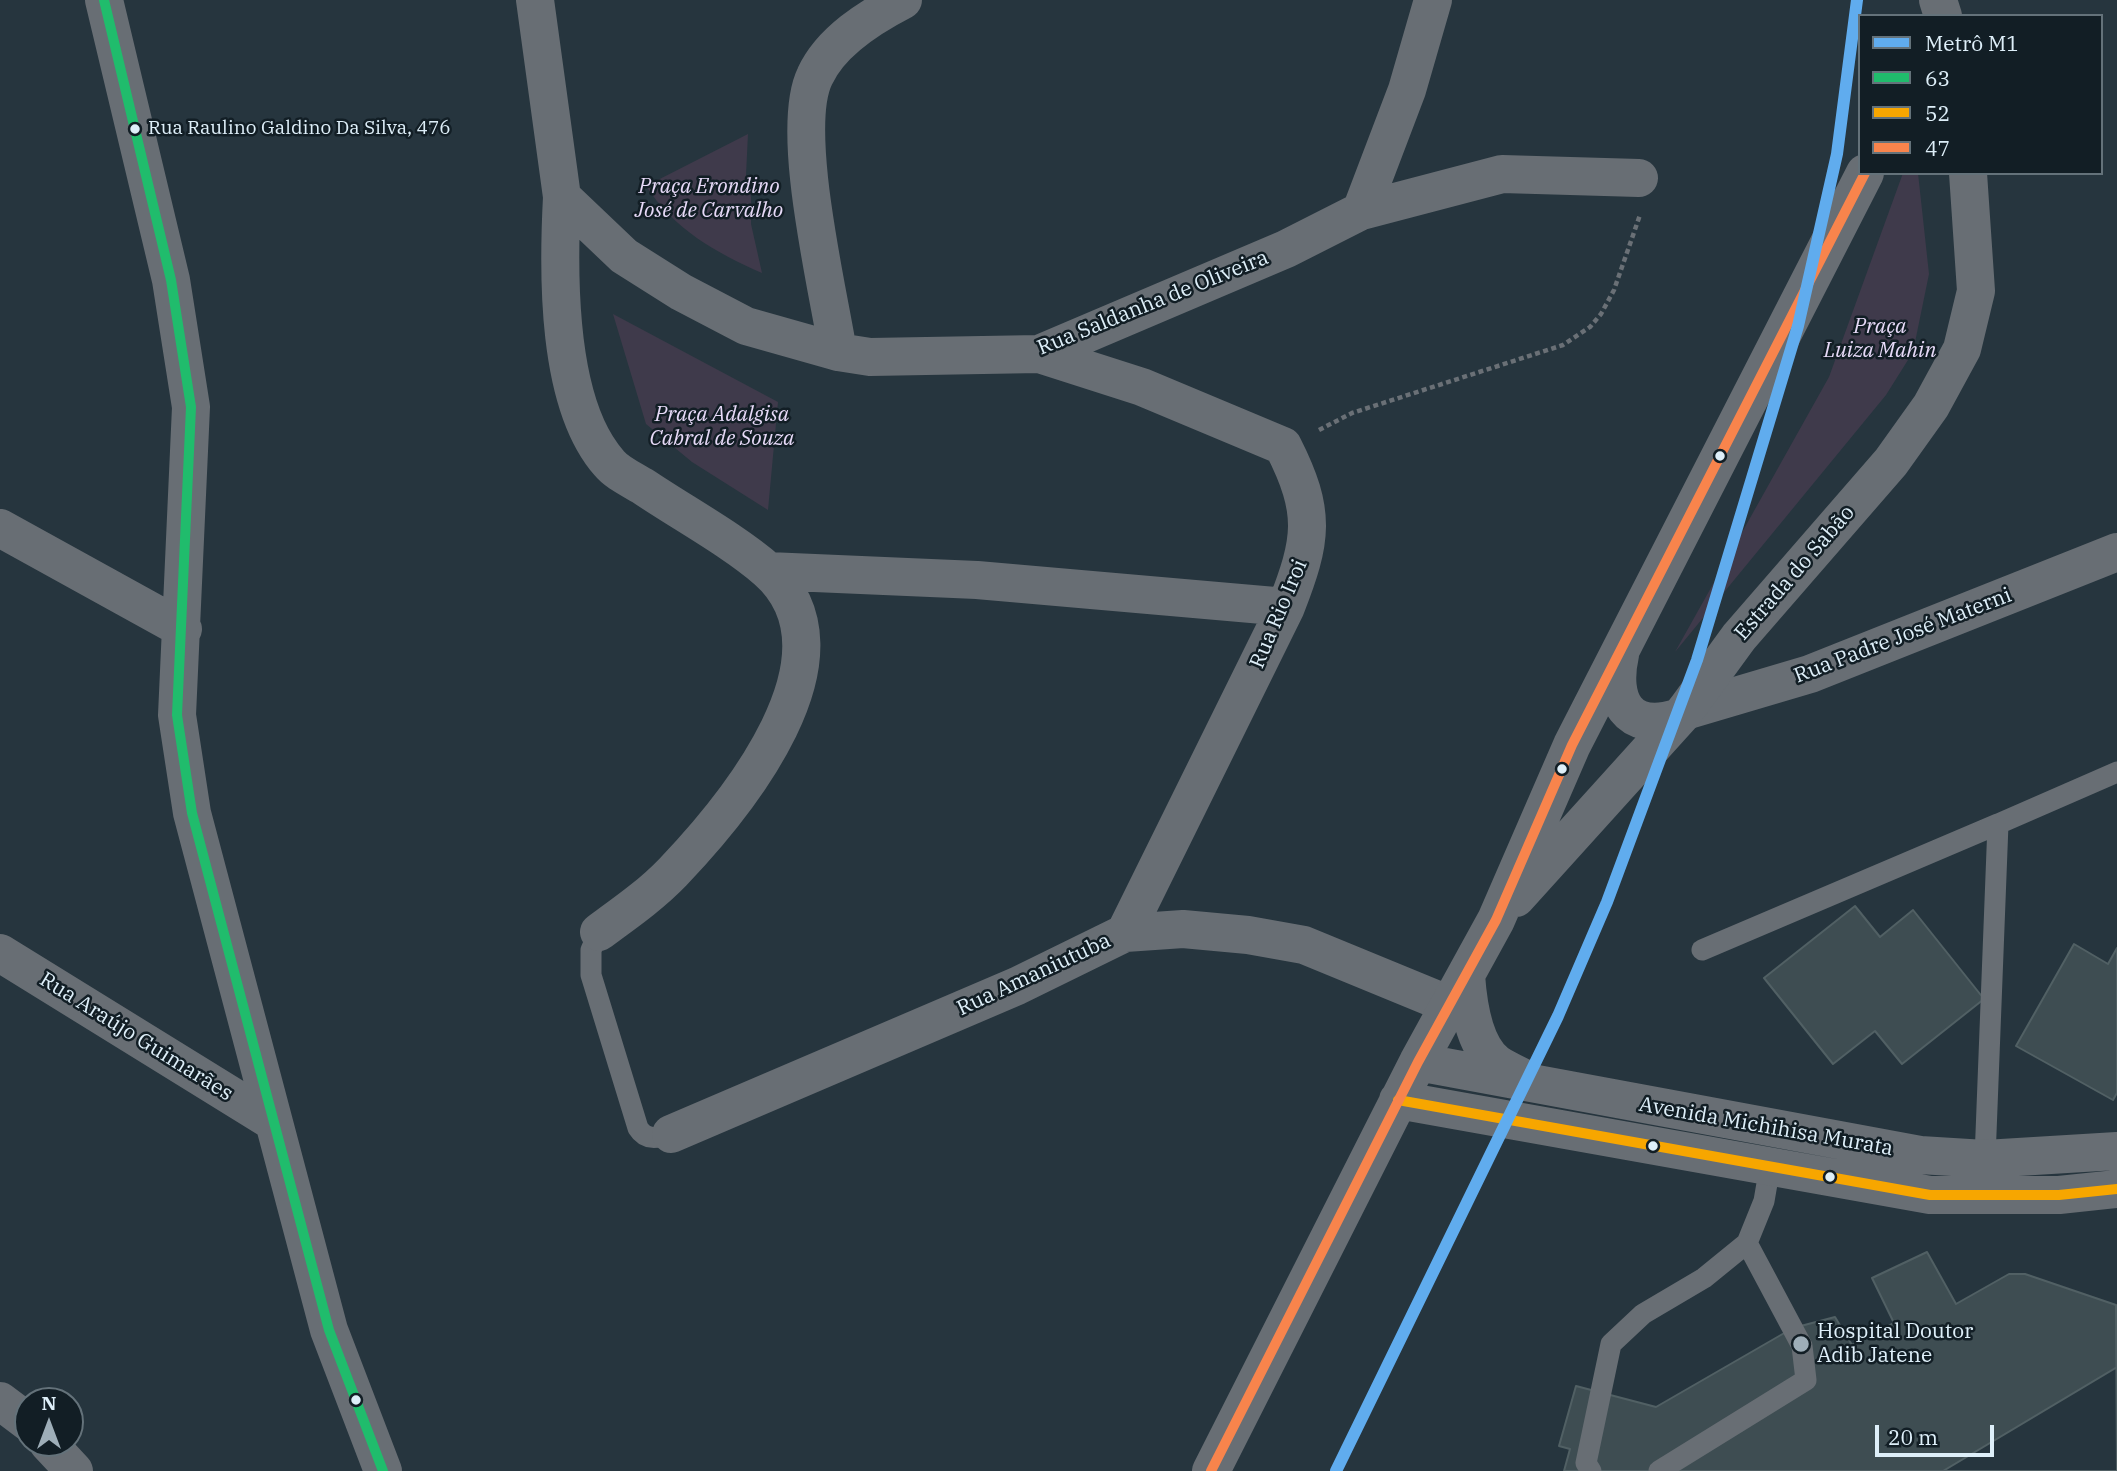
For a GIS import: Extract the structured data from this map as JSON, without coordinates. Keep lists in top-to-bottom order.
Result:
{
  "streets": {
    "street": [
      "Rua Saldanha de Oliveira",
      "Estrada do Sabão",
      "Rua Rio Iroi",
      "Rua Padre José Materni",
      "Rua Amaniutuba",
      "Rua Araújo Guimarães",
      "Avenida Michihisa Murata"
    ]
  },
  "crossings": [
    ["Estrada do Sabão", "Rua Padre José Materni"],
    ["Estrada do Sabão", "Rua Amaniutuba"],
    ["Estrada do Sabão", "Avenida Michihisa Murata"],
    ["Rua Rio Iroi", "Rua Amaniutuba"]
  ],
  "parks": ["Praça Erondino José de Carvalho", "Praça Luiza Mahin", "Praça Adalgisa Cabral de Souza"],
  "places": ["Rua Raulino Galdino Da Silva, 476", "Hospital Doutor Adib Jatene"],
  "lines": [
    "metro line M1",
    "transit line 63",
    "transit line 47",
    "transit line 52"
  ],
  "legend": [
    "Metrô M1",
    "63",
    "52",
    "47"
  ],
  "scale_bar": "20 m",
  "north": "top"
}
